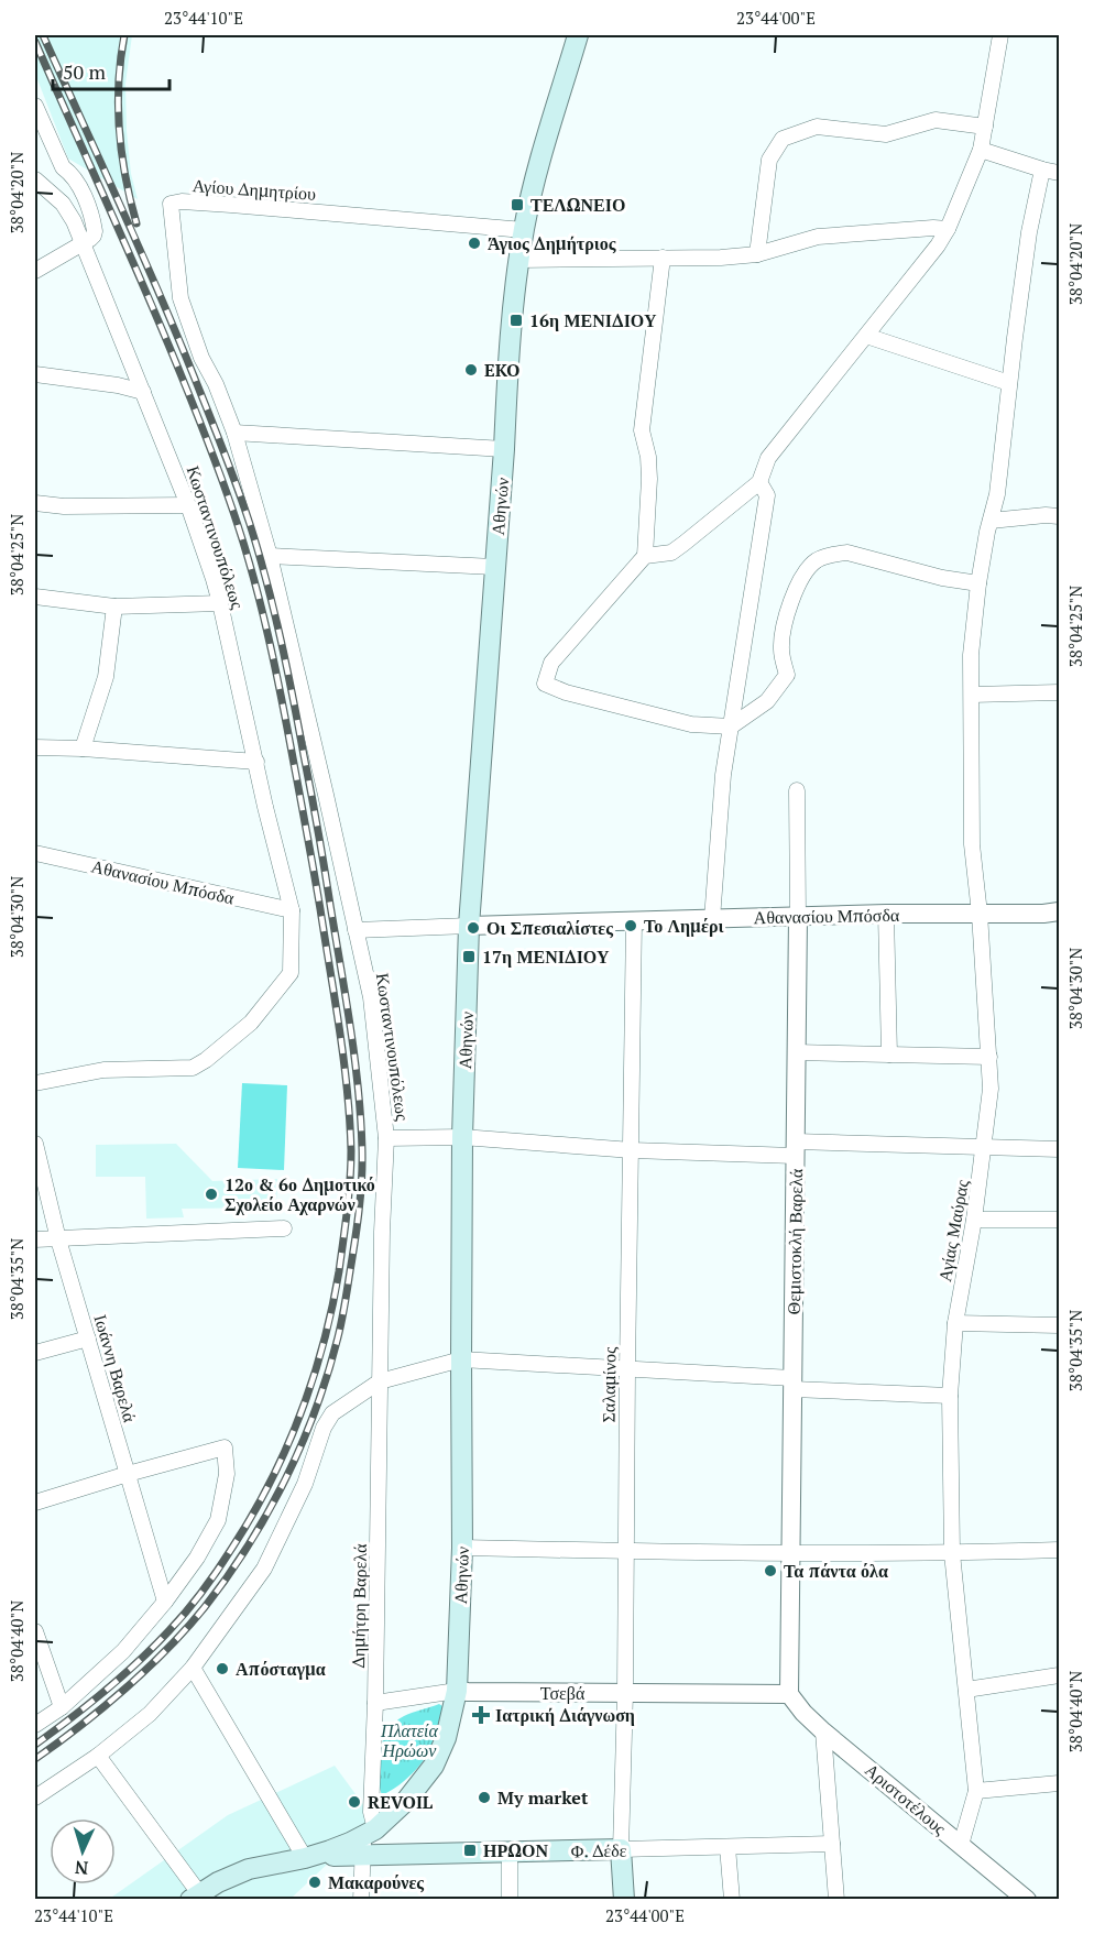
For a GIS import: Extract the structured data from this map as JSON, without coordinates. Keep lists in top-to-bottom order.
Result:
{
  "streets": {
    "main road": ["Αθηνών", "Φ. Δέδε"],
    "street": [
      "Αγίου Δημητρίου",
      "Κωσταντινουπόλεως",
      "Αθανασίου Μπόσδα",
      "Αγίας Μαύρας",
      "Θεμιστοκλή Βαρελά",
      "Ιωάννη Βαρελά",
      "Σαλαμίνος",
      "Δημήτρη Βαρελά",
      "Τσεβά",
      "Αριστοτέλους"
    ]
  },
  "crossings": [
    ["Αγίου Δημητρίου", "Αθηνών"],
    ["Αγίου Δημητρίου", "Κωσταντινουπόλεως"],
    ["Αθηνών", "Αθανασίου Μπόσδα"],
    ["Αθηνών", "Δημήτρη Βαρελά"],
    ["Αθηνών", "Τσεβά"],
    ["Κωσταντινουπόλεως", "Αθανασίου Μπόσδα"],
    ["Κωσταντινουπόλεως", "Δημήτρη Βαρελά"],
    ["Αθανασίου Μπόσδα", "Αγίας Μαύρας"],
    ["Αθανασίου Μπόσδα", "Θεμιστοκλή Βαρελά"],
    ["Αθανασίου Μπόσδα", "Σαλαμίνος"],
    ["Αγίας Μαύρας", "Αριστοτέλους"],
    ["Θεμιστοκλή Βαρελά", "Τσεβά"],
    ["Θεμιστοκλή Βαρελά", "Αριστοτέλους"],
    ["Σαλαμίνος", "Τσεβά"],
    ["Σαλαμίνος", "Φ. Δέδε"],
    ["Δημήτρη Βαρελά", "Τσεβά"],
    ["Τσεβά", "Αριστοτέλους"]
  ],
  "parks": ["Πλατεία Ηρώων"],
  "places": {
    "transit": [
      "ΤΕΛΩΝΕΙΟ",
      "16η ΜΕΝΙΔΙΟΥ",
      "17η ΜΕΝΙΔΙΟΥ",
      "ΗΡΩΟΝ"
    ],
    "other": [
      "Άγιος Δημήτριος",
      "EKO",
      "Το Λημέρι",
      "Οι Σπεσιαλίστες",
      "12ο & 6ο Δημοτικό Σχολείο Αχαρνών",
      "Τα πάντα όλα",
      "Απόσταγμα",
      "My market",
      "REVOIL",
      "Μακαρούνες"
    ],
    "health": ["Ιατρική Διάγνωση"]
  },
  "scale_bar": "50 m",
  "north": "bottom",
  "coordinates": [
    "23°44'10\"E",
    "23°44'00\"E",
    "38°04'20\"N",
    "38°04'25\"N",
    "38°04'30\"N",
    "38°04'35\"N",
    "38°04'40\"N"
  ]
}
